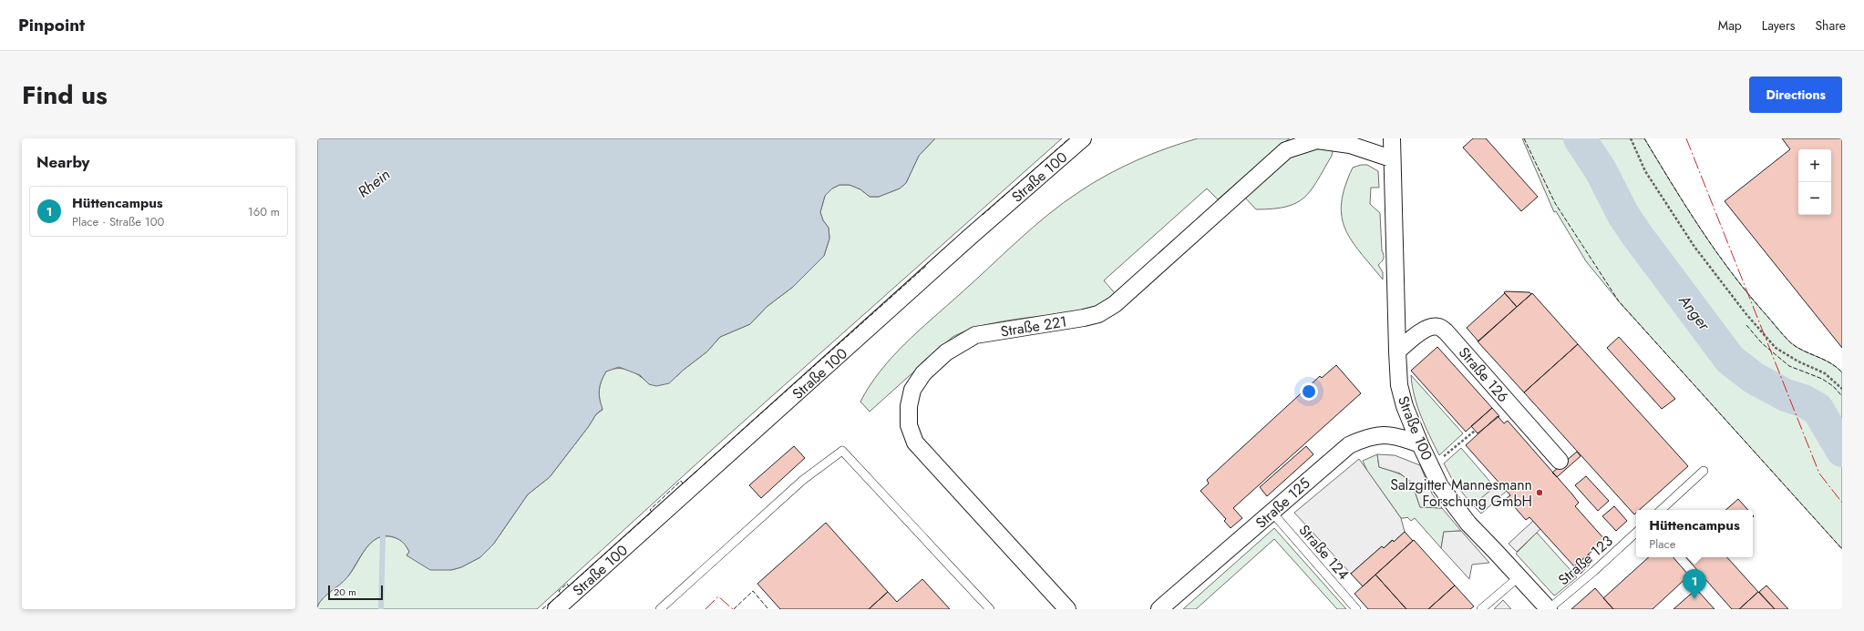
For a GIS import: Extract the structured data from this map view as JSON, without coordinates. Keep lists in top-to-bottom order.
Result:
{
  "streets": {
    "street": [
      "Straße 100",
      "Straße 221",
      "Straße 126",
      "Straße 125"
    ],
    "lane": ["Straße 124", "Straße 123"]
  },
  "crossings": [
    ["Straße 100", "Straße 221"],
    ["Straße 100", "Straße 126"],
    ["Straße 100", "Straße 125"],
    ["Straße 100", "Straße 123"],
    ["Straße 125", "Straße 124"]
  ],
  "water": ["Rhein", "Anger"],
  "places": ["Salzgitter Mannesmann Forschung GmbH"],
  "scale_bar": "20 m",
  "page": {
    "header": "Pinpoint",
    "nav": ["Map", "Layers", "Share"],
    "title": "Find us",
    "buttons": "Directions",
    "heading": "Nearby",
    "map_buttons": ["+", "−"],
    "list": [
      {
        "mark": "1",
        "name": "Hüttencampus",
        "note": "Place · Straße 100",
        "value": "160 m"
      }
    ],
    "popup": ["Hüttencampus", "Place"],
    "pins": "1",
    "scale": "20 m"
  }
}
